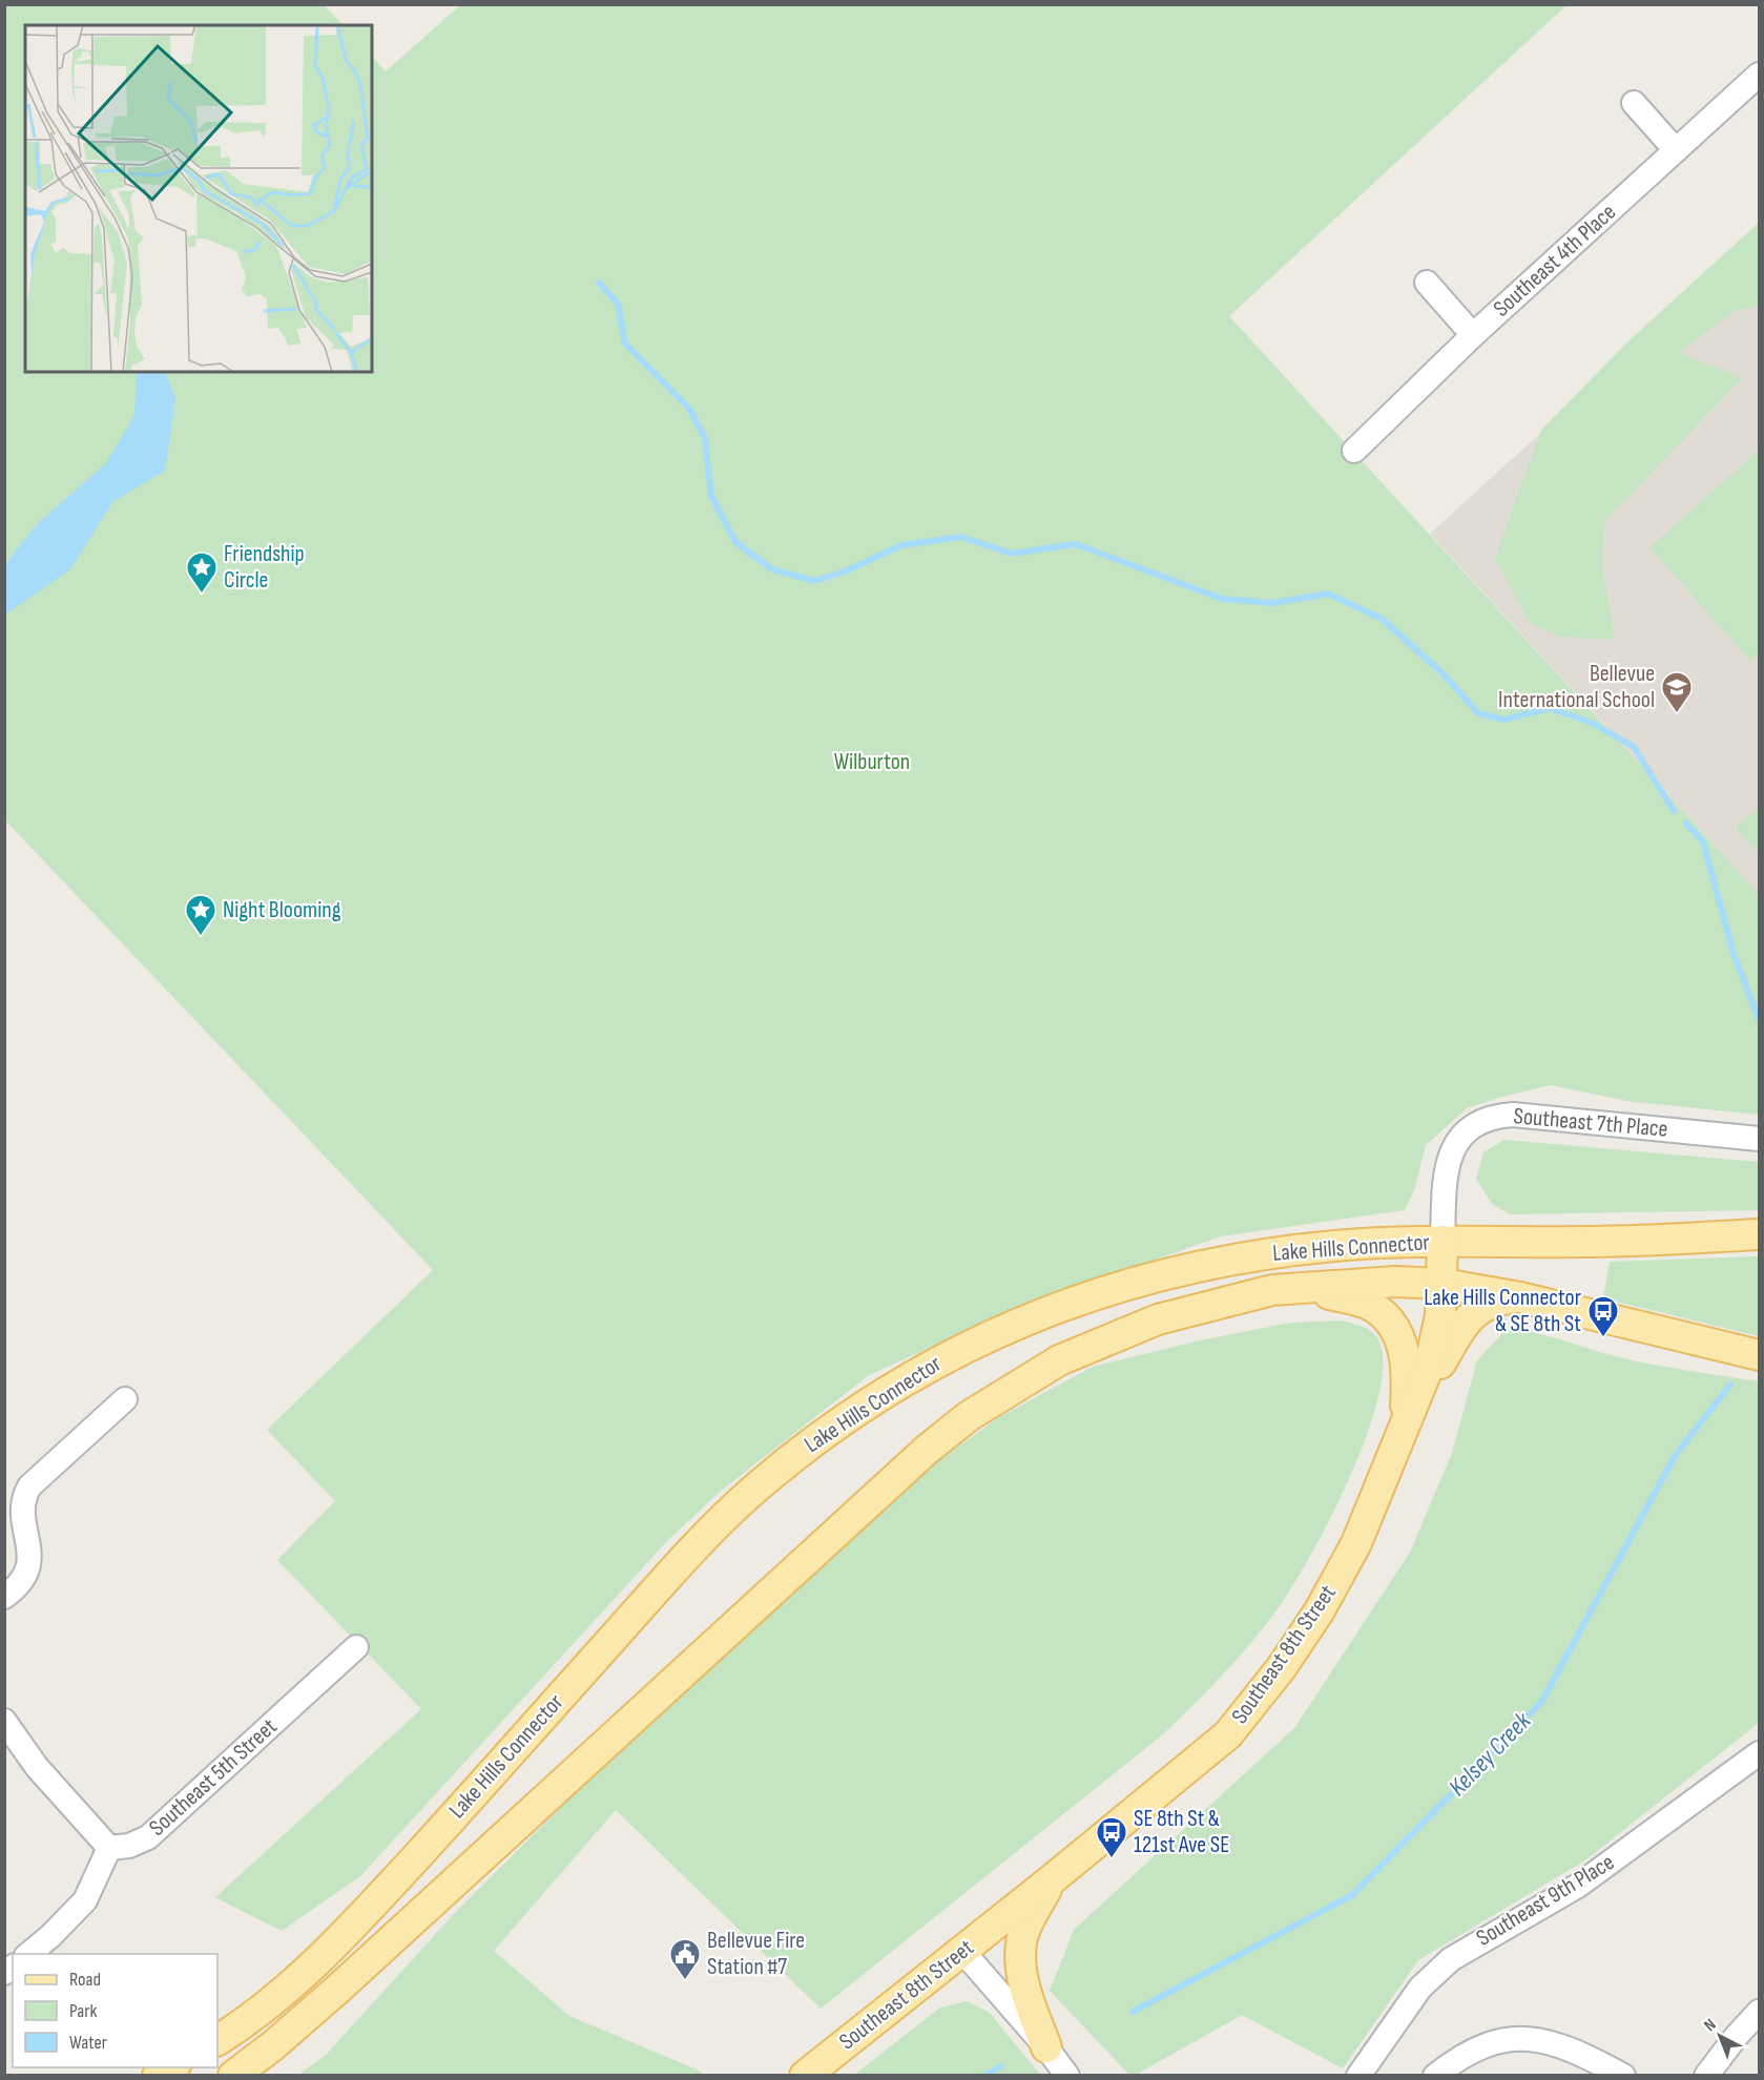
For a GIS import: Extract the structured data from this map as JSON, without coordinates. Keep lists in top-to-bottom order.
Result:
{
  "streets": {
    "main road": ["Lake Hills Connector", "Southeast 8th Street"],
    "street": [
      "Southeast 4th Place",
      "Southeast 7th Place",
      "Southeast 5th Street",
      "Southeast 9th Place"
    ]
  },
  "crossings": [
    ["Southeast 7th Place", "Lake Hills Connector"],
    ["Southeast 7th Place", "Southeast 8th Street"],
    ["Lake Hills Connector", "Southeast 8th Street"]
  ],
  "water": ["Kelsey Creek"],
  "parks": ["Wilburton"],
  "places": {
    "place": ["Friendship Circle", "Night Blooming"],
    "school or university": ["Bellevue International School"],
    "bus stop": ["Lake Hills Connector & SE 8th St", "SE 8th St & 121st Ave SE"],
    "public building": ["Bellevue Fire Station #7"]
  },
  "legend": ["Road", "Park", "Water"],
  "north": "top left"
}
